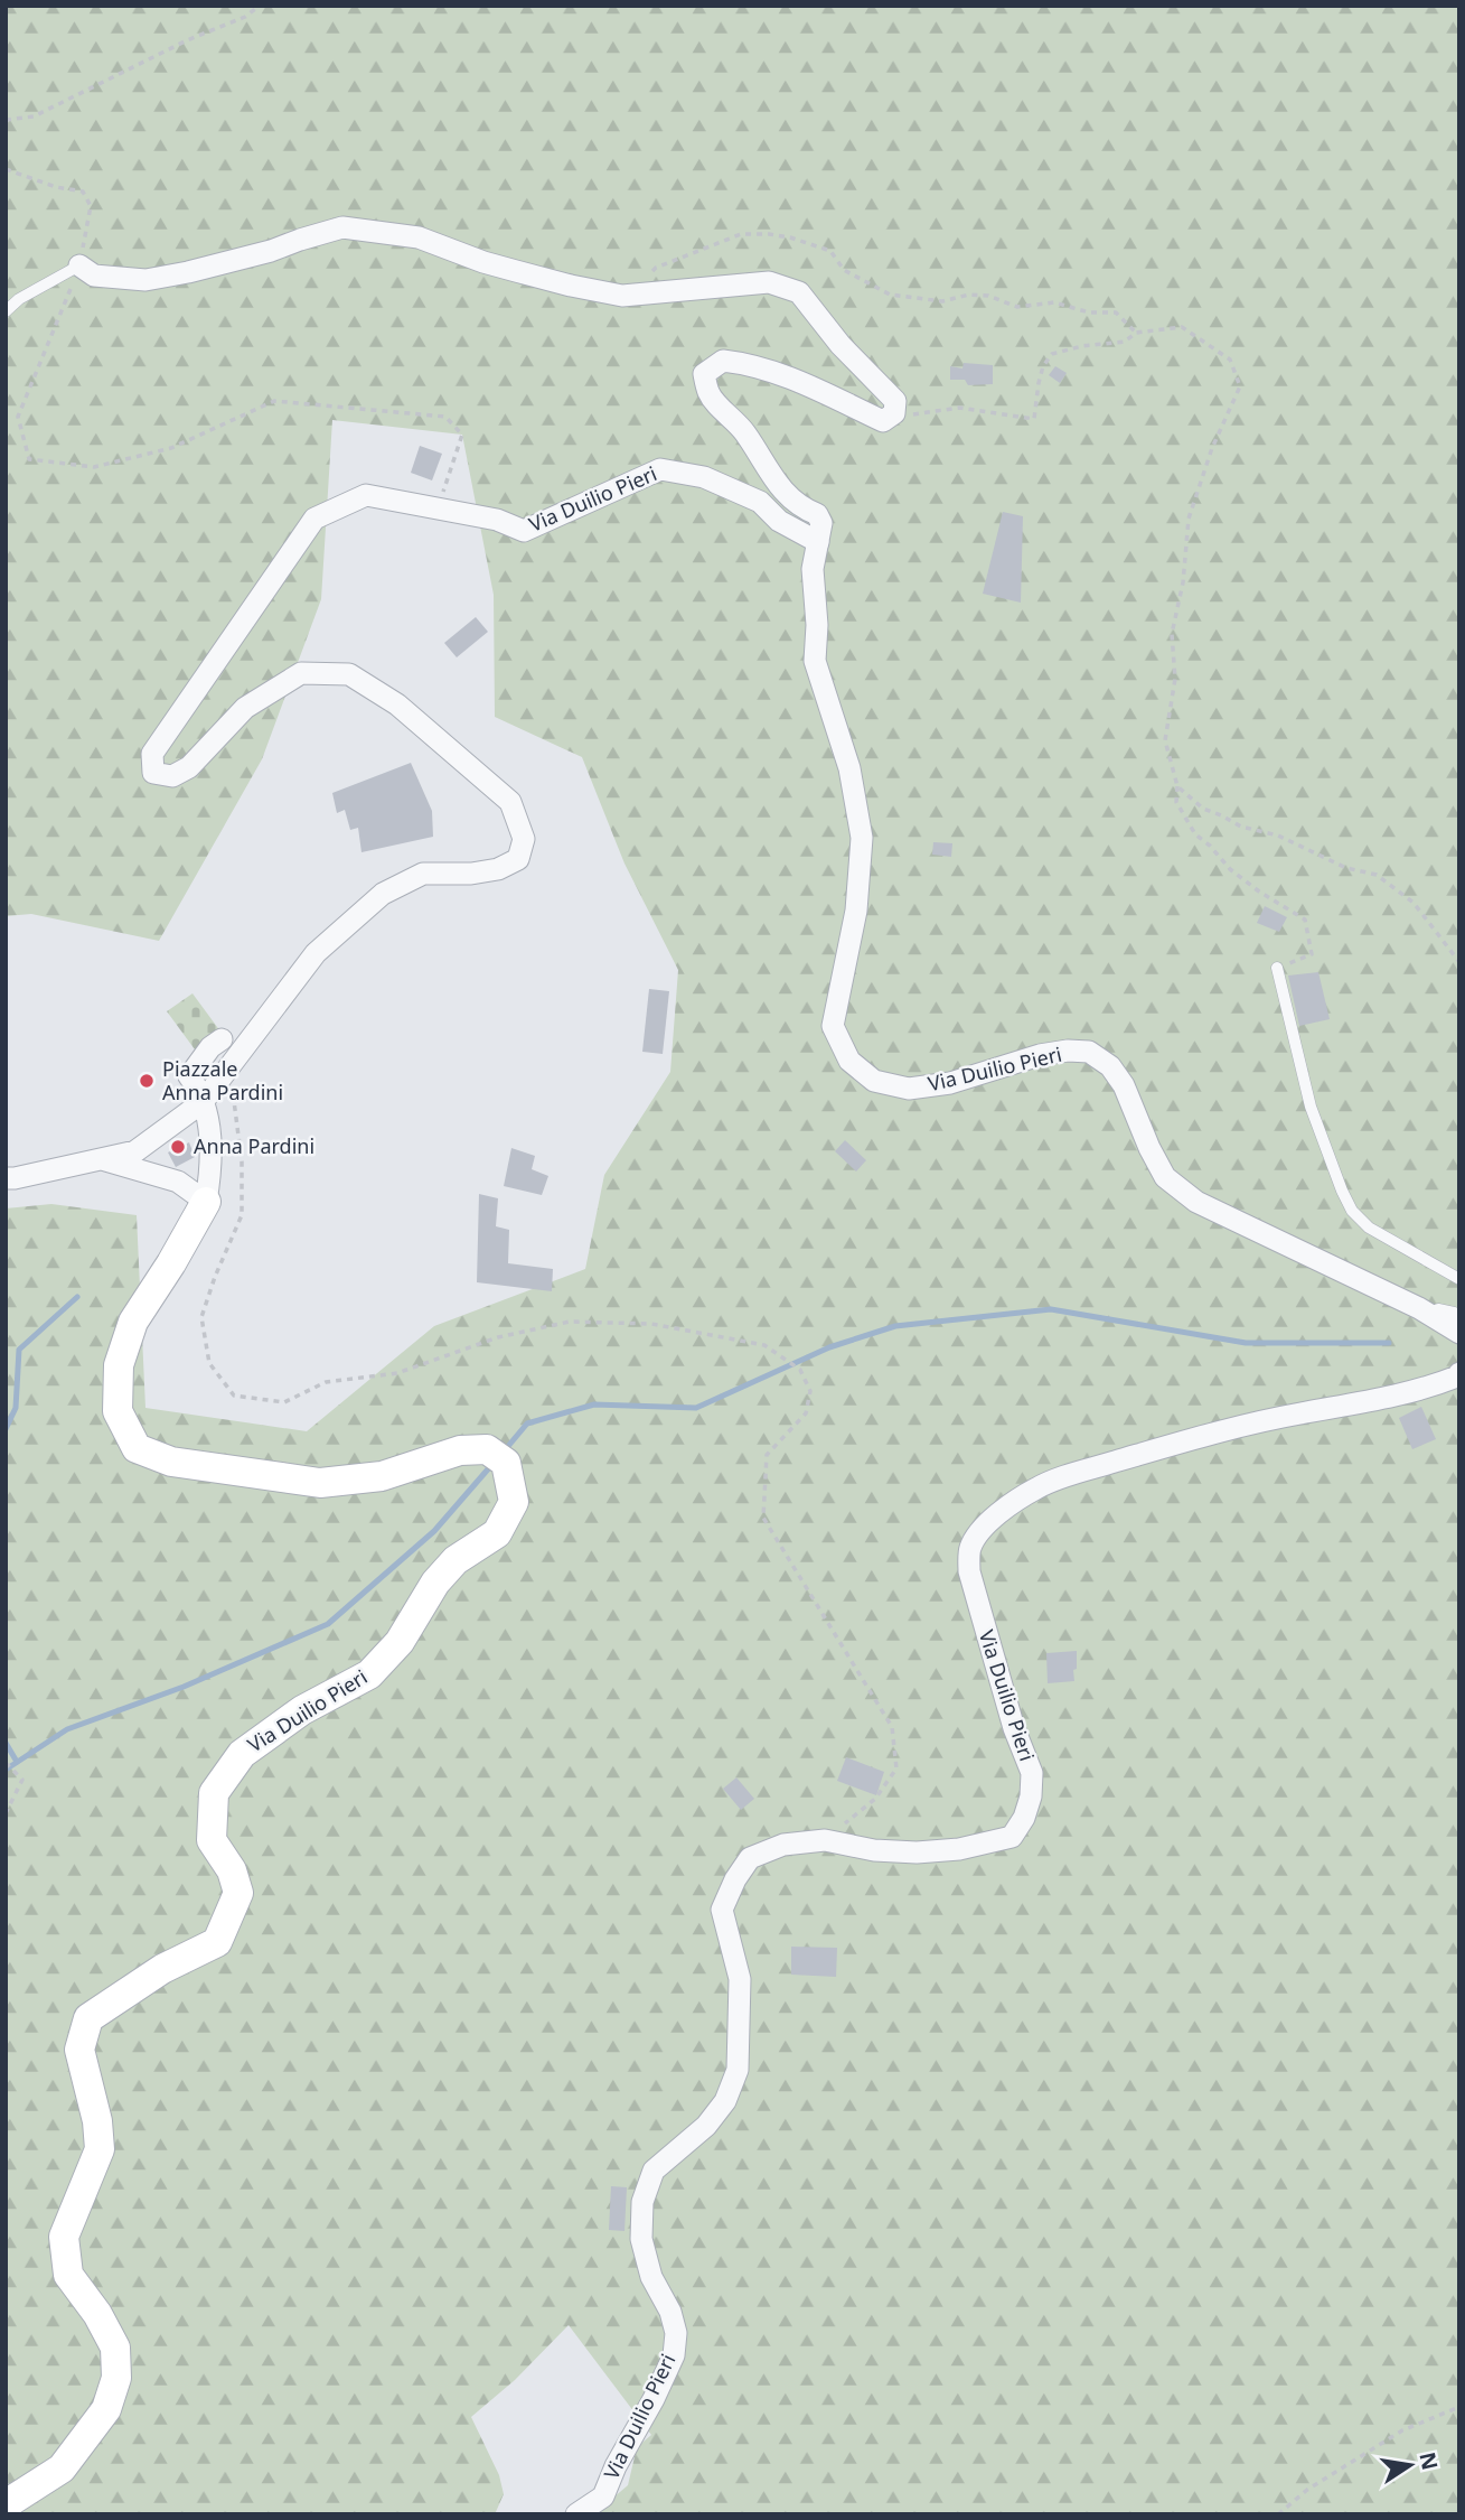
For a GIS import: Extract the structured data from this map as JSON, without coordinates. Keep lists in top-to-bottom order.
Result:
{
  "streets": {
    "street": ["Via Duilio Pieri"]
  },
  "places": ["Piazzale Anna Pardini", "Anna Pardini"],
  "north": "right"
}
